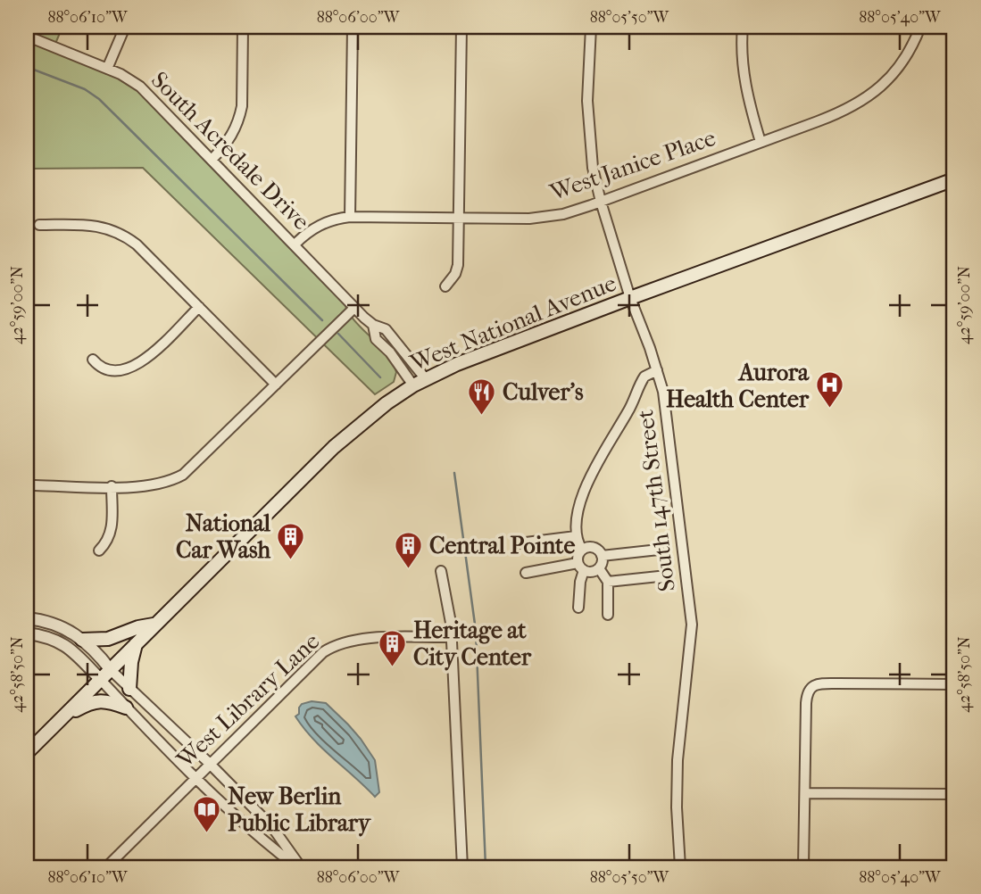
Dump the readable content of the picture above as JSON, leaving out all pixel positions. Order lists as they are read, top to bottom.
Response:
{
  "streets": {
    "main road": ["West National Avenue"],
    "street": [
      "South Acredale Drive",
      "West Janice Place",
      "South 147th Street",
      "West Library Lane"
    ]
  },
  "crossings": [
    ["South Acredale Drive", "West Janice Place"],
    ["South Acredale Drive", "West National Avenue"],
    ["West Janice Place", "South 147th Street"],
    ["West National Avenue", "South 147th Street"]
  ],
  "places": {
    "hospital": ["Aurora Health Center"],
    "restaurant": ["Culver's"],
    "building": ["National Car Wash", "Central Pointe", "Heritage at City Center"],
    "library": ["New Berlin Public Library"]
  },
  "coordinates": [
    "88°06'10\"W",
    "88°06'00\"W",
    "88°05'50\"W",
    "88°05'40\"W",
    "42°59'00\"N",
    "42°58'50\"N"
  ]
}
